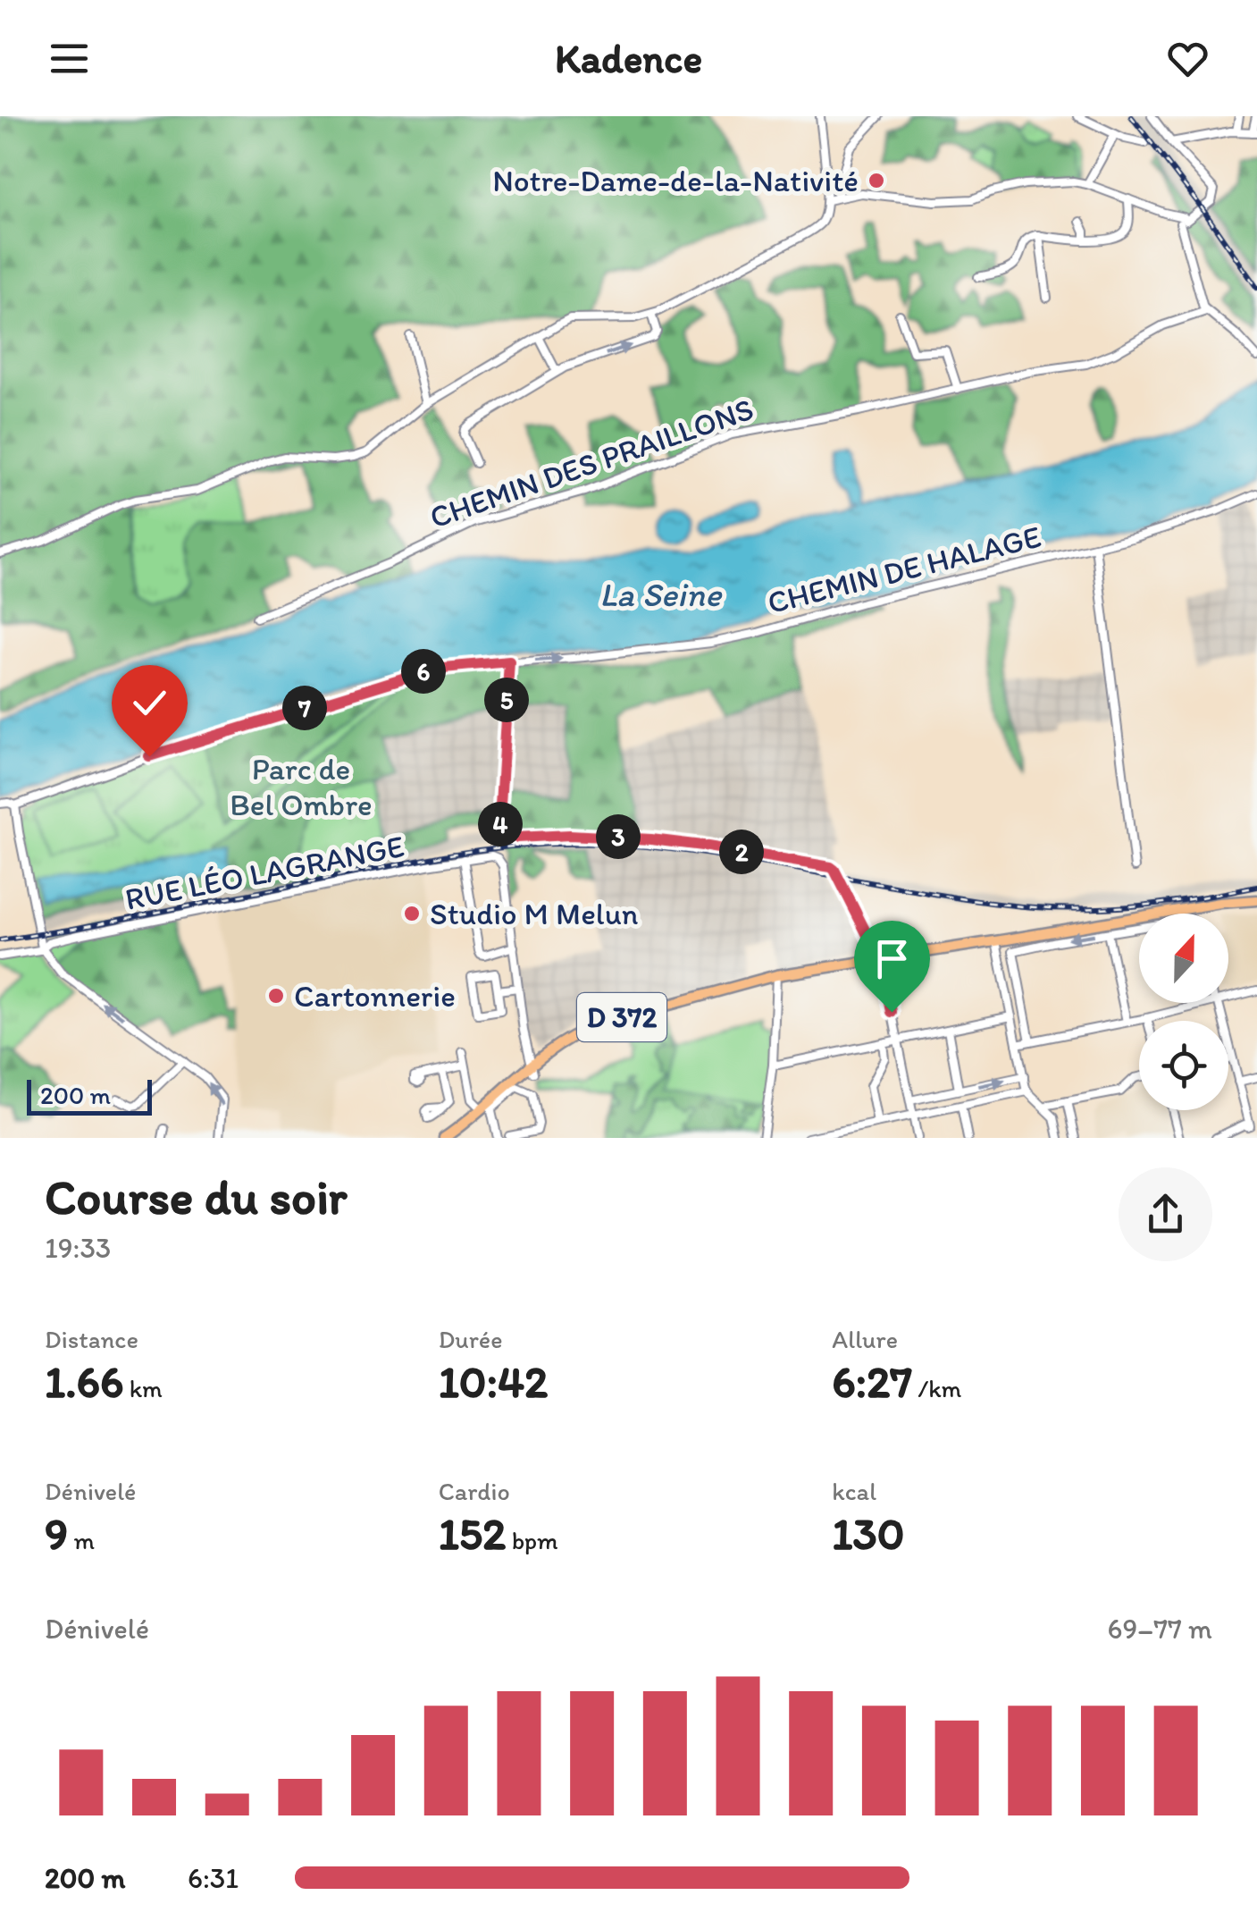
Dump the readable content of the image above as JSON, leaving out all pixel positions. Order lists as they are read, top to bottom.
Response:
{
  "streets": {
    "main road": ["D 372"],
    "street": ["CHEMIN DES PRAILLONS", "CHEMIN DE HALAGE", "RUE LÉO LAGRANGE"]
  },
  "one_way": ["CHEMIN DE HALAGE"],
  "water": ["La Seine"],
  "parks": ["Parc de Bel Ombre"],
  "places": ["Notre-Dame-de-la-Nativité", "Studio M Melun", "Cartonnerie"],
  "scale_bar": "200 m",
  "north": "top",
  "page": {
    "header": "Kadence",
    "pins": [
      "6",
      "5",
      "7",
      "4",
      "3",
      "2"
    ],
    "scale": "200 m",
    "heading": ["Course du soir", "19:33"],
    "stats": [
      ["Distance", "1.66 km"],
      ["Durée", "10:42"],
      ["Allure", "6:27 /km"],
      ["Dénivelé", "9 m"],
      ["Cardio", "152 bpm"],
      ["kcal", "130"]
    ],
    "chart": ["Dénivelé", "69–77 m"],
    "list": [
      {
        "name": "200 m",
        "note": "6:31"
      }
    ]
  }
}
